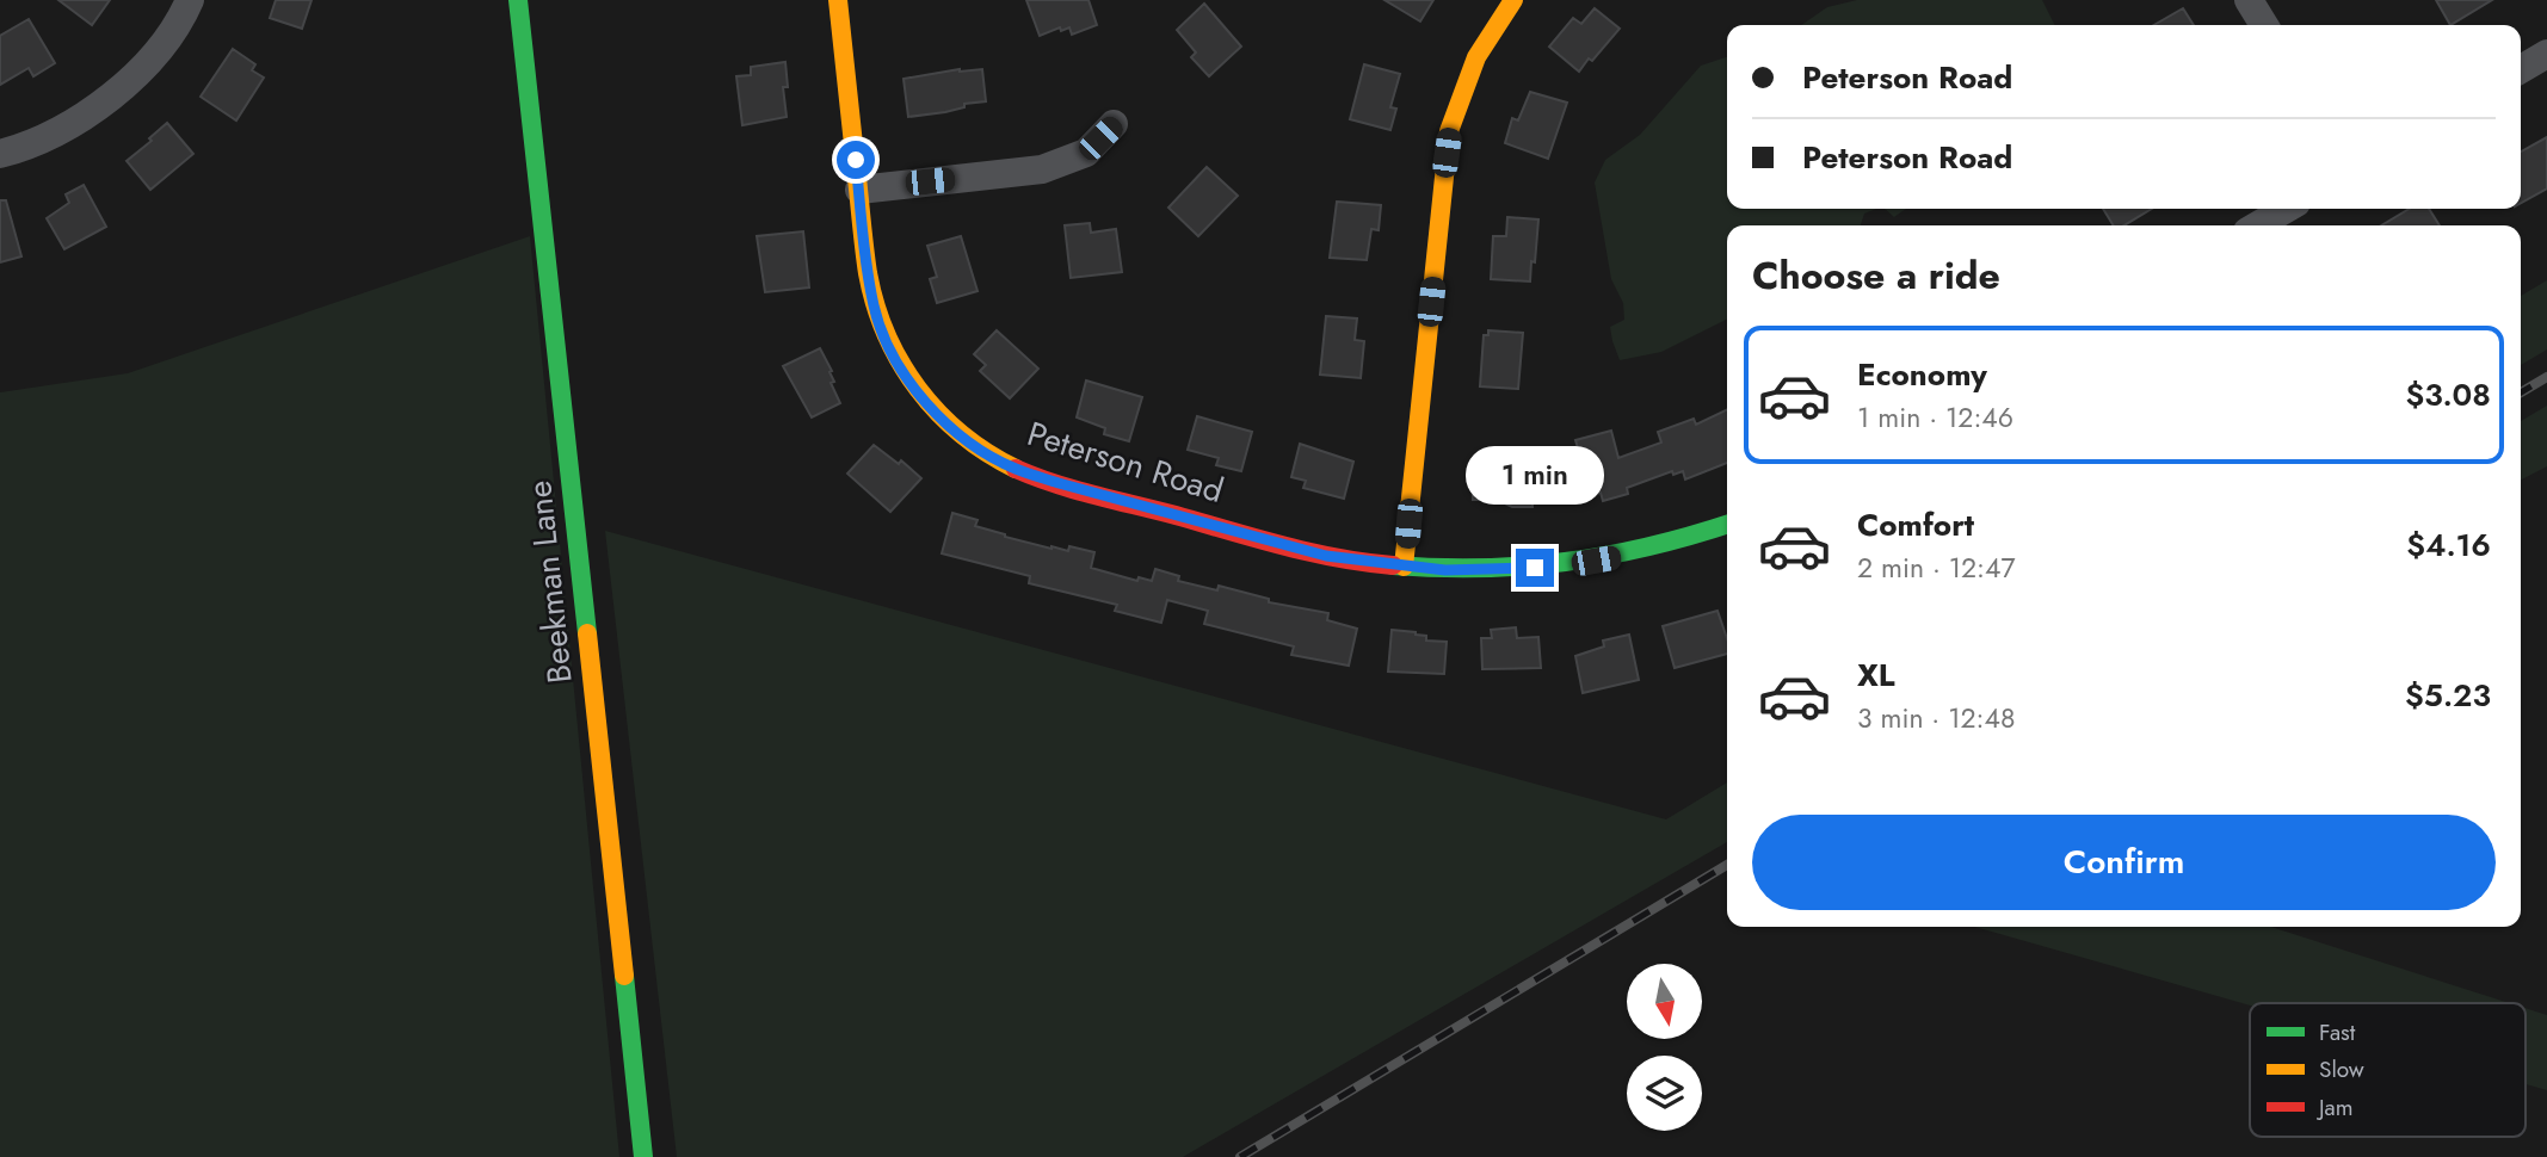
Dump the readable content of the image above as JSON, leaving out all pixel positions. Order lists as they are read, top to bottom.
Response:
{
  "streets": {
    "street": ["Peterson Road", "Beekman Lane"]
  },
  "legend": ["Fast", "Slow", "Jam"],
  "north": "bottom",
  "page": {
    "banner": ["Peterson Road", "Peterson Road"],
    "heading": "Choose a ride",
    "list": [
      {
        "name": "Economy",
        "note": "1 min · 12:46",
        "value": "$3.08"
      },
      {
        "name": "Comfort",
        "note": "2 min · 12:47",
        "value": "$4.16"
      },
      {
        "name": "XL",
        "note": "3 min · 12:48",
        "value": "$5.23"
      }
    ],
    "bubble": "1 min",
    "buttons": "Confirm"
  }
}
